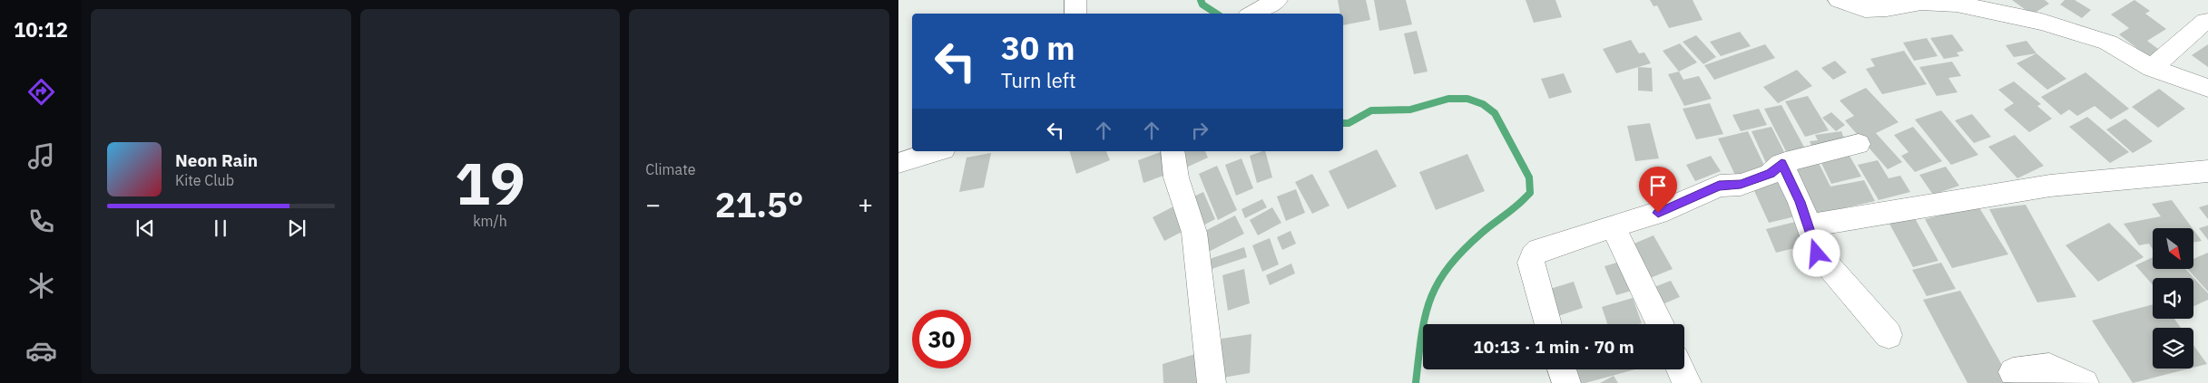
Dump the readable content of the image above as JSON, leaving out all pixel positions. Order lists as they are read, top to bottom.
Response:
{
  "north": "bottom right",
  "page": {
    "tabs": "10:12",
    "tile": [
      ["19", "km/h"],
      "Climate"
    ],
    "turn": ["30 m", "Turn left"],
    "song": ["Neon Rain", "Kite Club"],
    "heat": ["−", "21.5°", "+"],
    "limit": "30",
    "trip": "10:13 · 1 min · 70 m"
  }
}
